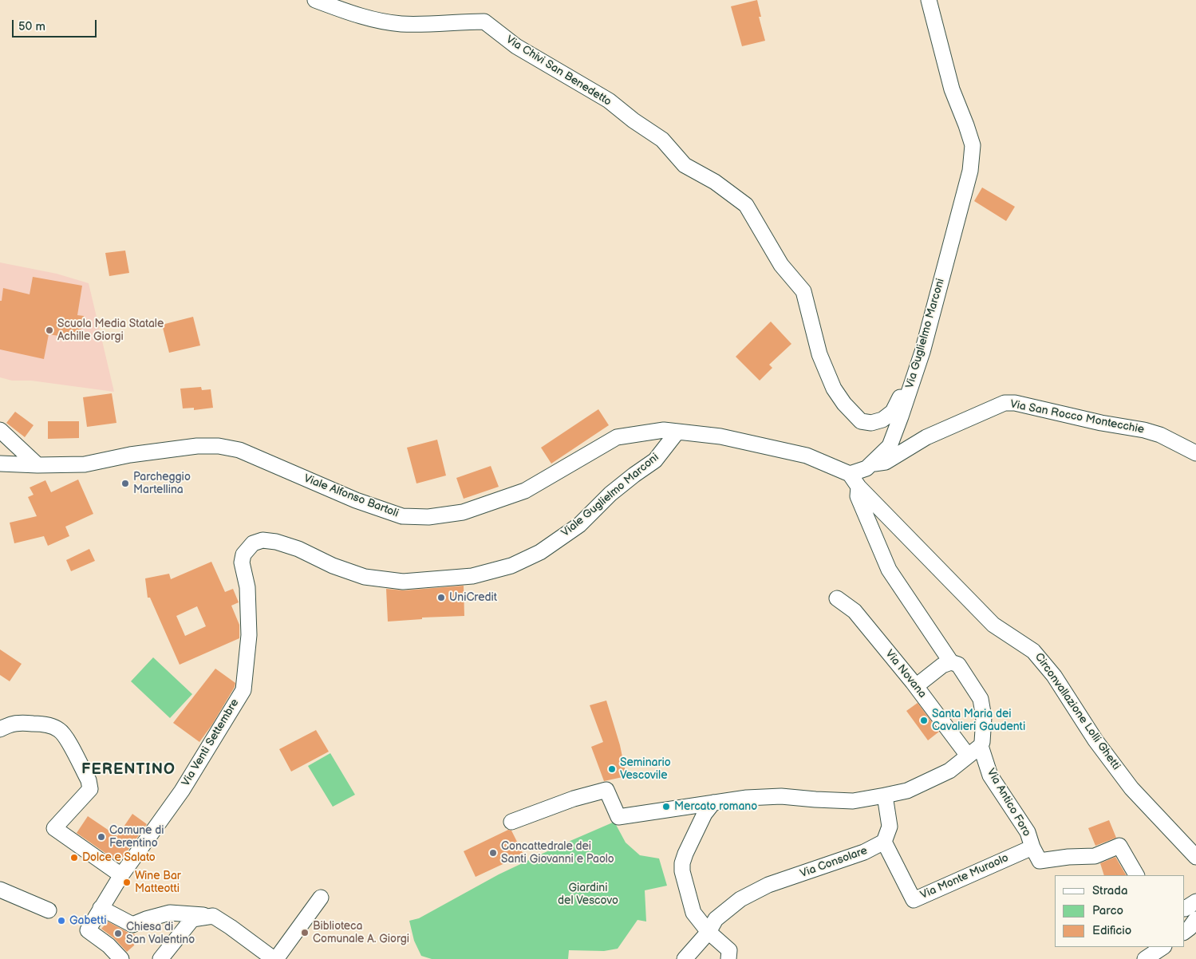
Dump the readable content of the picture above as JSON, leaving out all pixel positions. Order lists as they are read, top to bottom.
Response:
{
  "streets": {
    "street": [
      "Via Chivi San Benedetto",
      "Via Guglielmo Marconi",
      "Via San Rocco Montecchie",
      "Viale Guglielmo Marconi",
      "Viale Alfonso Bartoli",
      "Via Novana",
      "Circonvallazione Lolli Ghetti",
      "Via Venti Settembre",
      "Via Antico Foro",
      "Via Consolare",
      "Via Monte Muraolo"
    ]
  },
  "crossings": [
    ["Via Chivi San Benedetto", "Via Guglielmo Marconi"],
    ["Via Guglielmo Marconi", "Via San Rocco Montecchie"],
    ["Via Guglielmo Marconi", "Circonvallazione Lolli Ghetti"],
    ["Viale Guglielmo Marconi", "Viale Alfonso Bartoli"],
    ["Viale Guglielmo Marconi", "Via Venti Settembre"],
    ["Via Antico Foro", "Via Monte Muraolo"],
    ["Via Consolare", "Via Monte Muraolo"]
  ],
  "districts": ["FERENTINO"],
  "parks": ["Giardini del Vescovo"],
  "places": [
    "Scuola Media Statale Achille Giorgi",
    "Parcheggio Martellina",
    "UniCredit",
    "Santa Maria dei Cavalieri Gaudenti",
    "Seminario Vescovile",
    "Mercato romano",
    "Comune di Ferentino",
    "Concattedrale dei Santi Giovanni e Paolo",
    "Dolce e Salato",
    "Wine Bar Matteotti",
    "Gabetti",
    "Biblioteca Comunale A. Giorgi",
    "Chiesa di San Valentino"
  ],
  "legend": ["Strada", "Parco", "Edificio"],
  "scale_bar": "50 m"
}
